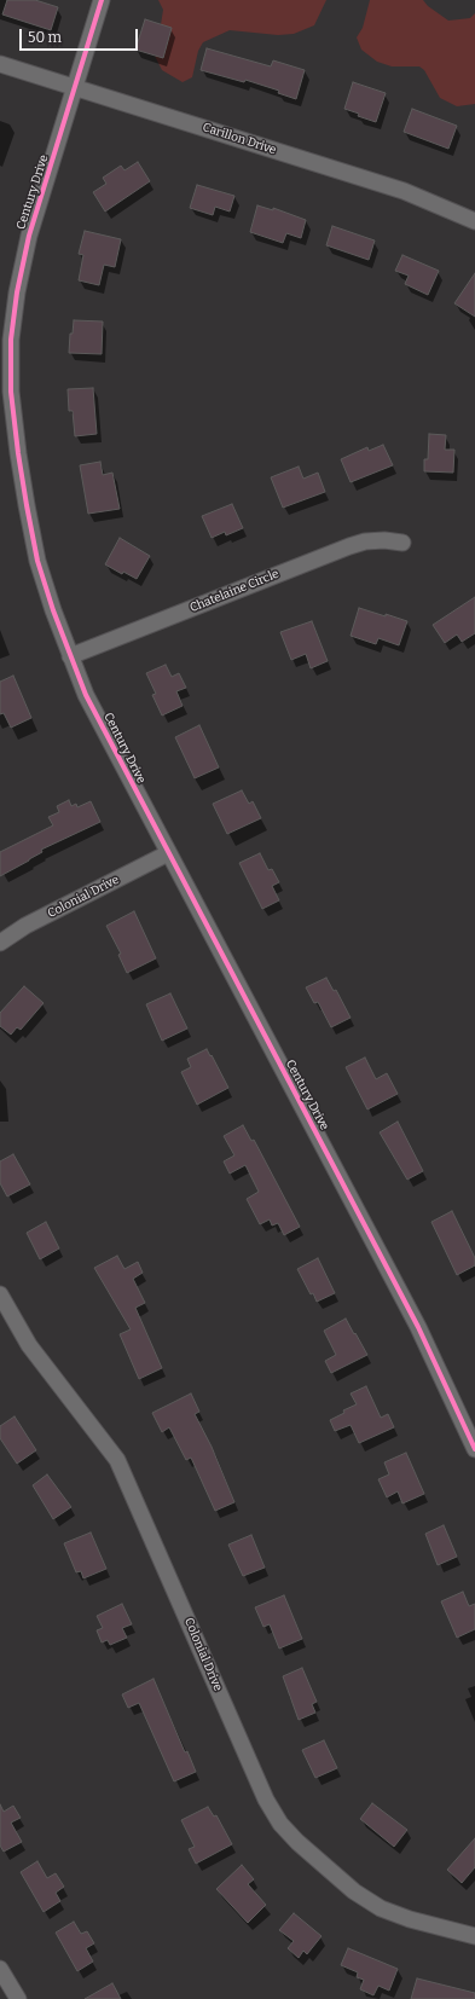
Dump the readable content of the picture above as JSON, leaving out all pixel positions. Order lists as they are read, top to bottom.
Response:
{
  "streets": {
    "street": [
      "Carillon Drive",
      "Century Drive",
      "Chatelaine Circle",
      "Colonial Drive"
    ]
  },
  "crossings": [
    ["Carillon Drive", "Century Drive"],
    ["Century Drive", "Chatelaine Circle"],
    ["Century Drive", "Colonial Drive"]
  ],
  "scale_bar": "50 m"
}
